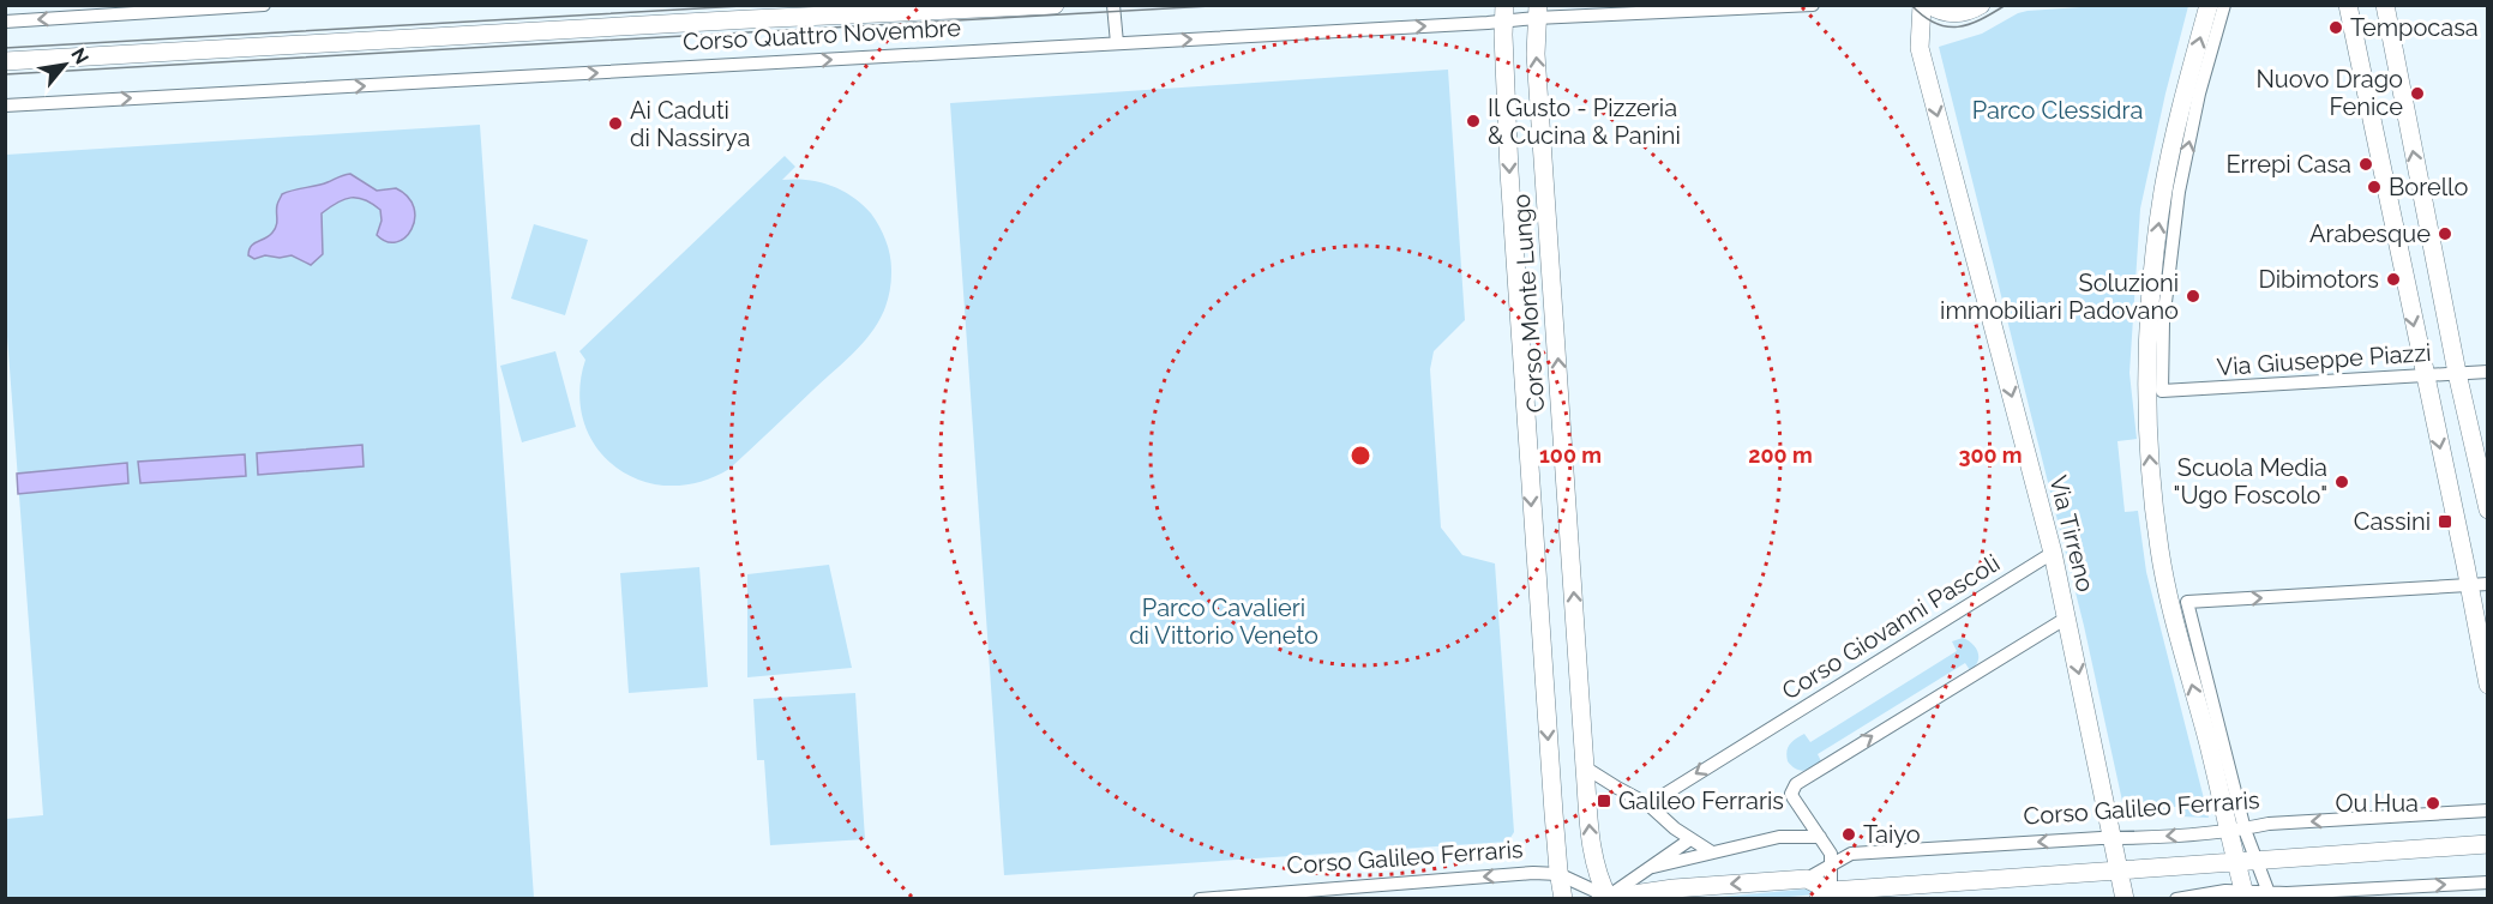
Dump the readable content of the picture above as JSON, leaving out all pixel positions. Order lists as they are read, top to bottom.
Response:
{
  "streets": {
    "main road": ["Corso Quattro Novembre", "Corso Monte Lungo", "Via Tirreno"],
    "street": ["Via Giuseppe Piazzi", "Corso Giovanni Pascoli", "Corso Galileo Ferraris"]
  },
  "crossings": [
    ["Corso Quattro Novembre", "Corso Monte Lungo"],
    ["Corso Monte Lungo", "Corso Galileo Ferraris"],
    ["Via Tirreno", "Corso Giovanni Pascoli"],
    ["Via Tirreno", "Corso Galileo Ferraris"]
  ],
  "parks": ["Parco Clessidra", "Parco Cavalieri di Vittorio Veneto"],
  "places": {
    "other": [
      "Tempocasa",
      "Nuovo Drago Fenice",
      "Il Gusto - Pizzeria & Cucina & Panini",
      "Ai Caduti di Nassirya",
      "Errepi Casa",
      "Borello",
      "Arabesque",
      "Dibimotors",
      "Soluzioni immobiliari Padovano",
      "Scuola Media \"Ugo Foscolo\"",
      "Ou Hua",
      "Taiyo"
    ],
    "transit": ["Cassini", "Galileo Ferraris"]
  },
  "north": "top right",
  "rings": ["100 m", "200 m", "300 m"]
}
